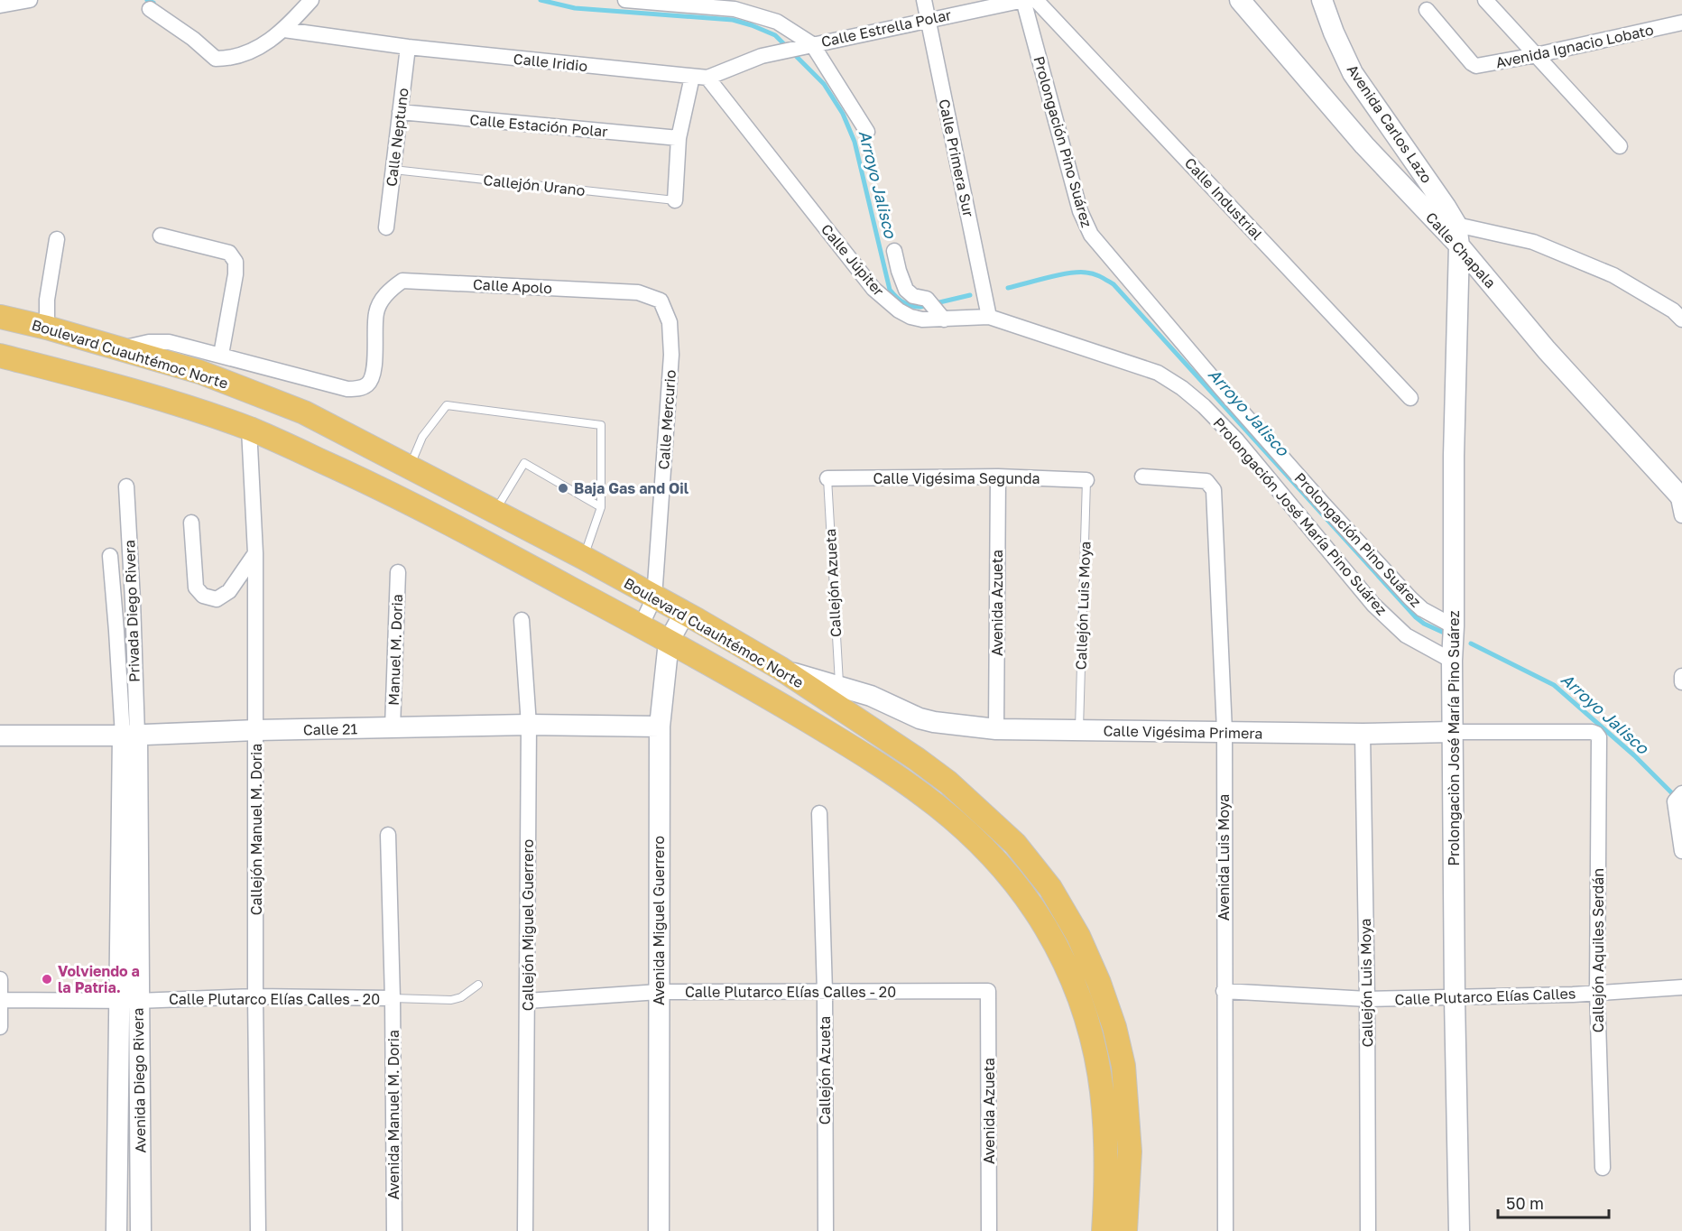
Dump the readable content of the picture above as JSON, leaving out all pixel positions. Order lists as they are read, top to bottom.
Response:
{
  "streets": {
    "main road": ["Boulevard Cuauhtémoc Norte"],
    "street": [
      "Calle Estrella Polar",
      "Avenida Ignacio Lobato",
      "Calle Iridio",
      "Avenida Carlos Lazo",
      "Calle Estación Polar",
      "Calle Neptuno",
      "Prolongación Pino Suárez",
      "Calle Primera Sur",
      "Calle Industrial",
      "Calle Chapala",
      "Calle Júpiter",
      "Calle Apolo",
      "Calle Mercurio",
      "Calle Vigésima Segunda",
      "Prolongación José María Pino Suárez",
      "Callejón Azueta",
      "Avenida Azueta",
      "Callejón Luis Moya",
      "Privada Diego Rivera",
      "Manuel M. Doria",
      "Calle 21",
      "Calle Vigésima Primera",
      "Prolongaciòn José María Pino Suárez",
      "Callejón Manuel M. Doria",
      "Avenida Luis Moya",
      "Avenida Miguel Guerrero",
      "Callejón Miguel Guerrero",
      "Callejón Aquiles Serdán",
      "Calle Plutarco Elías Calles - 20",
      "Calle Plutarco Elías Calles",
      "Avenida Diego Rivera",
      "Avenida Manuel M. Doria"
    ],
    "lane": ["Callejón Urano"]
  },
  "crossings": [
    ["Calle Estrella Polar", "Calle Iridio"],
    ["Calle Estrella Polar", "Prolongación Pino Suárez"],
    ["Calle Estrella Polar", "Calle Primera Sur"],
    ["Calle Iridio", "Calle Neptuno"],
    ["Calle Iridio", "Calle Júpiter"],
    ["Avenida Carlos Lazo", "Calle Chapala"],
    ["Avenida Carlos Lazo", "Prolongaciòn José María Pino Suárez"],
    ["Calle Estación Polar", "Calle Neptuno"],
    ["Calle Neptuno", "Callejón Urano"],
    ["Prolongación Pino Suárez", "Prolongaciòn José María Pino Suárez"],
    ["Calle Primera Sur", "Calle Júpiter"],
    ["Calle Chapala", "Prolongaciòn José María Pino Suárez"],
    ["Calle Júpiter", "Prolongación José María Pino Suárez"],
    ["Calle Apolo", "Calle Mercurio"],
    ["Boulevard Cuauhtémoc Norte", "Calle Mercurio"],
    ["Boulevard Cuauhtémoc Norte", "Calle Vigésima Primera"],
    ["Boulevard Cuauhtémoc Norte", "Callejón Manuel M. Doria"],
    ["Boulevard Cuauhtémoc Norte", "Avenida Miguel Guerrero"],
    ["Calle Vigésima Segunda", "Callejón Azueta"],
    ["Calle Vigésima Segunda", "Avenida Azueta"],
    ["Calle Vigésima Segunda", "Callejón Luis Moya"],
    ["Prolongación José María Pino Suárez", "Prolongaciòn José María Pino Suárez"],
    ["Callejón Azueta", "Calle Vigésima Primera"],
    ["Callejón Azueta", "Calle Plutarco Elías Calles - 20"],
    ["Avenida Azueta", "Calle Vigésima Primera"],
    ["Avenida Azueta", "Calle Plutarco Elías Calles - 20"],
    ["Callejón Luis Moya", "Calle Vigésima Primera"],
    ["Callejón Luis Moya", "Calle Plutarco Elías Calles"],
    ["Privada Diego Rivera", "Calle 21"],
    ["Privada Diego Rivera", "Avenida Diego Rivera"],
    ["Manuel M. Doria", "Calle 21"],
    ["Calle 21", "Callejón Manuel M. Doria"],
    ["Calle 21", "Avenida Miguel Guerrero"],
    ["Calle 21", "Callejón Miguel Guerrero"],
    ["Calle 21", "Avenida Diego Rivera"],
    ["Calle Vigésima Primera", "Prolongaciòn José María Pino Suárez"],
    ["Calle Vigésima Primera", "Avenida Luis Moya"],
    ["Calle Vigésima Primera", "Callejón Aquiles Serdán"],
    ["Prolongaciòn José María Pino Suárez", "Calle Plutarco Elías Calles"],
    ["Callejón Manuel M. Doria", "Calle Plutarco Elías Calles - 20"],
    ["Avenida Luis Moya", "Calle Plutarco Elías Calles"],
    ["Avenida Miguel Guerrero", "Calle Plutarco Elías Calles - 20"],
    ["Callejón Miguel Guerrero", "Calle Plutarco Elías Calles - 20"],
    ["Callejón Aquiles Serdán", "Calle Plutarco Elías Calles"],
    ["Calle Plutarco Elías Calles - 20", "Avenida Diego Rivera"],
    ["Calle Plutarco Elías Calles - 20", "Avenida Manuel M. Doria"]
  ],
  "water": ["Arroyo Jalisco"],
  "places": ["Baja Gas and Oil", "Volviendo a la Patria."],
  "scale_bar": "50 m"
}
